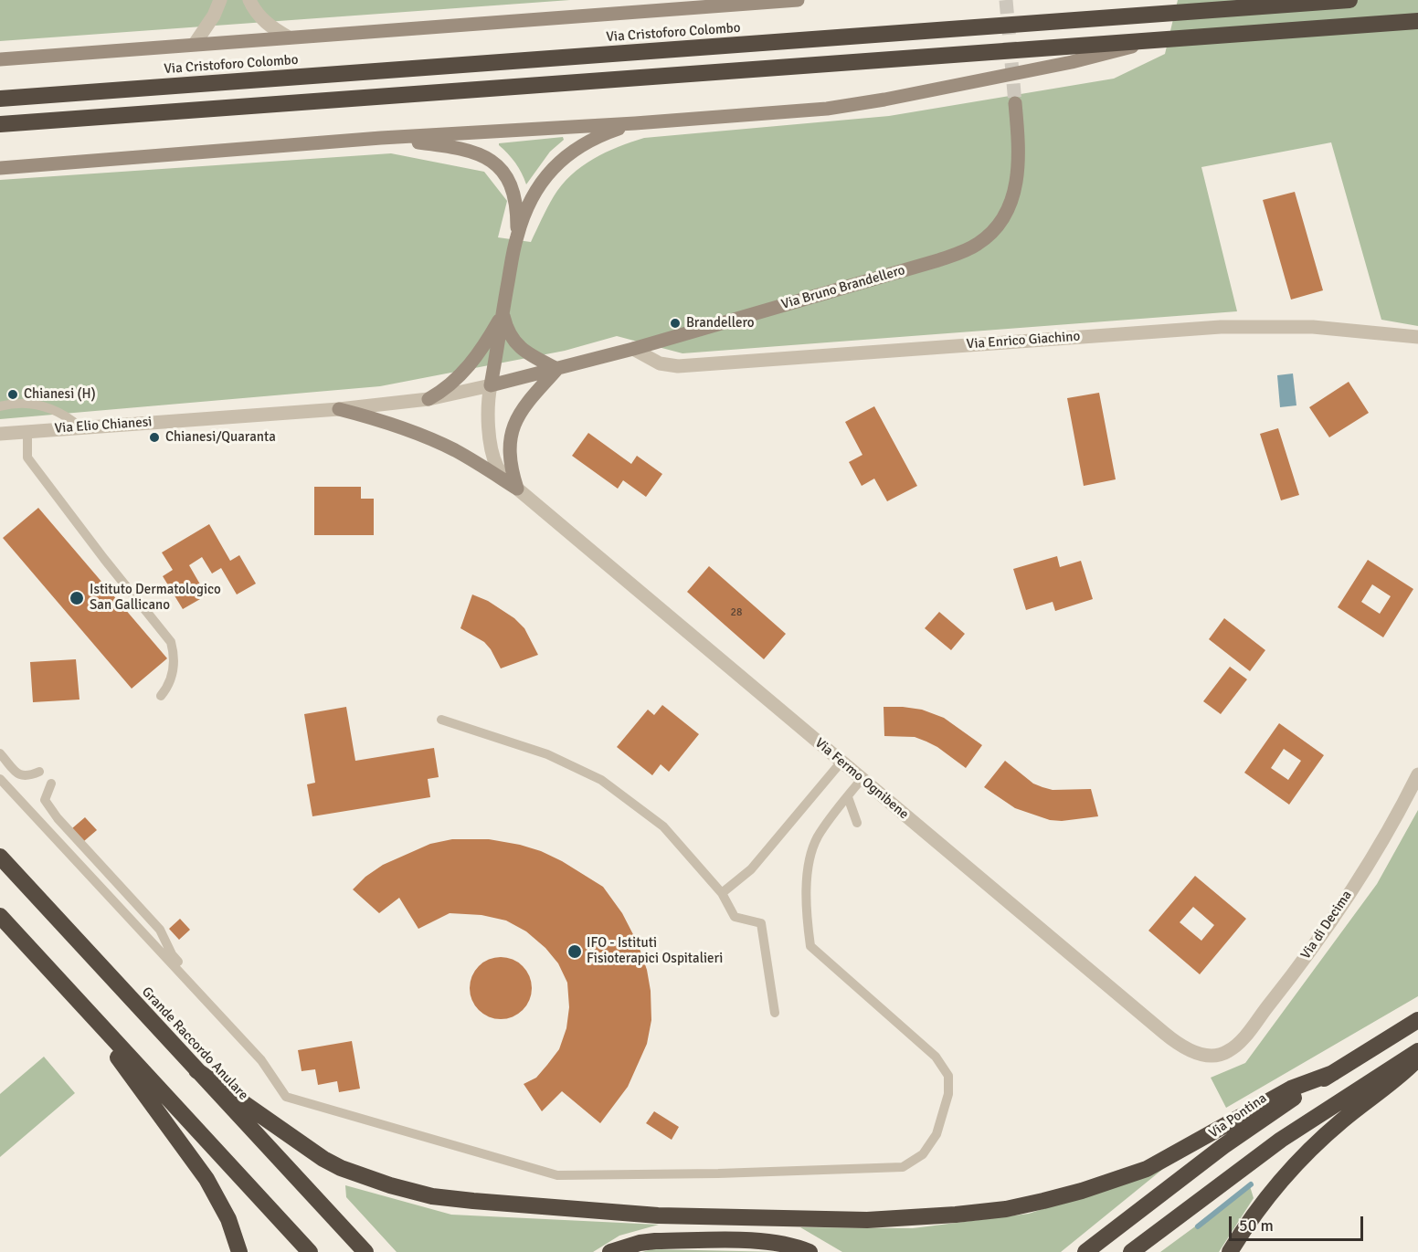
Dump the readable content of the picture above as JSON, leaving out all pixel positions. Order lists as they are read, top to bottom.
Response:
{
  "streets": {
    "highway": ["Via Cristoforo Colombo", "Grande Raccordo Anulare", "Via Pontina"],
    "main road": ["Via Bruno Brandellero"],
    "street": [
      "Via Enrico Giachino",
      "Via Elio Chianesi",
      "Via Fermo Ognibene",
      "Via di Decima"
    ]
  },
  "crossings": [
    ["Via Bruno Brandellero", "Via Enrico Giachino"],
    ["Via Bruno Brandellero", "Via Elio Chianesi"],
    ["Via Bruno Brandellero", "Via Fermo Ognibene"],
    ["Via Elio Chianesi", "Via Fermo Ognibene"],
    ["Via Fermo Ognibene", "Via di Decima"]
  ],
  "places": [
    "Brandellero",
    "Chianesi (H)",
    "Chianesi/Quaranta",
    "Istituto Dermatologico San Gallicano",
    "IFO - Istituti Fisioterapici Ospitalieri"
  ],
  "house_numbers": ["28"],
  "scale_bar": "50 m"
}
